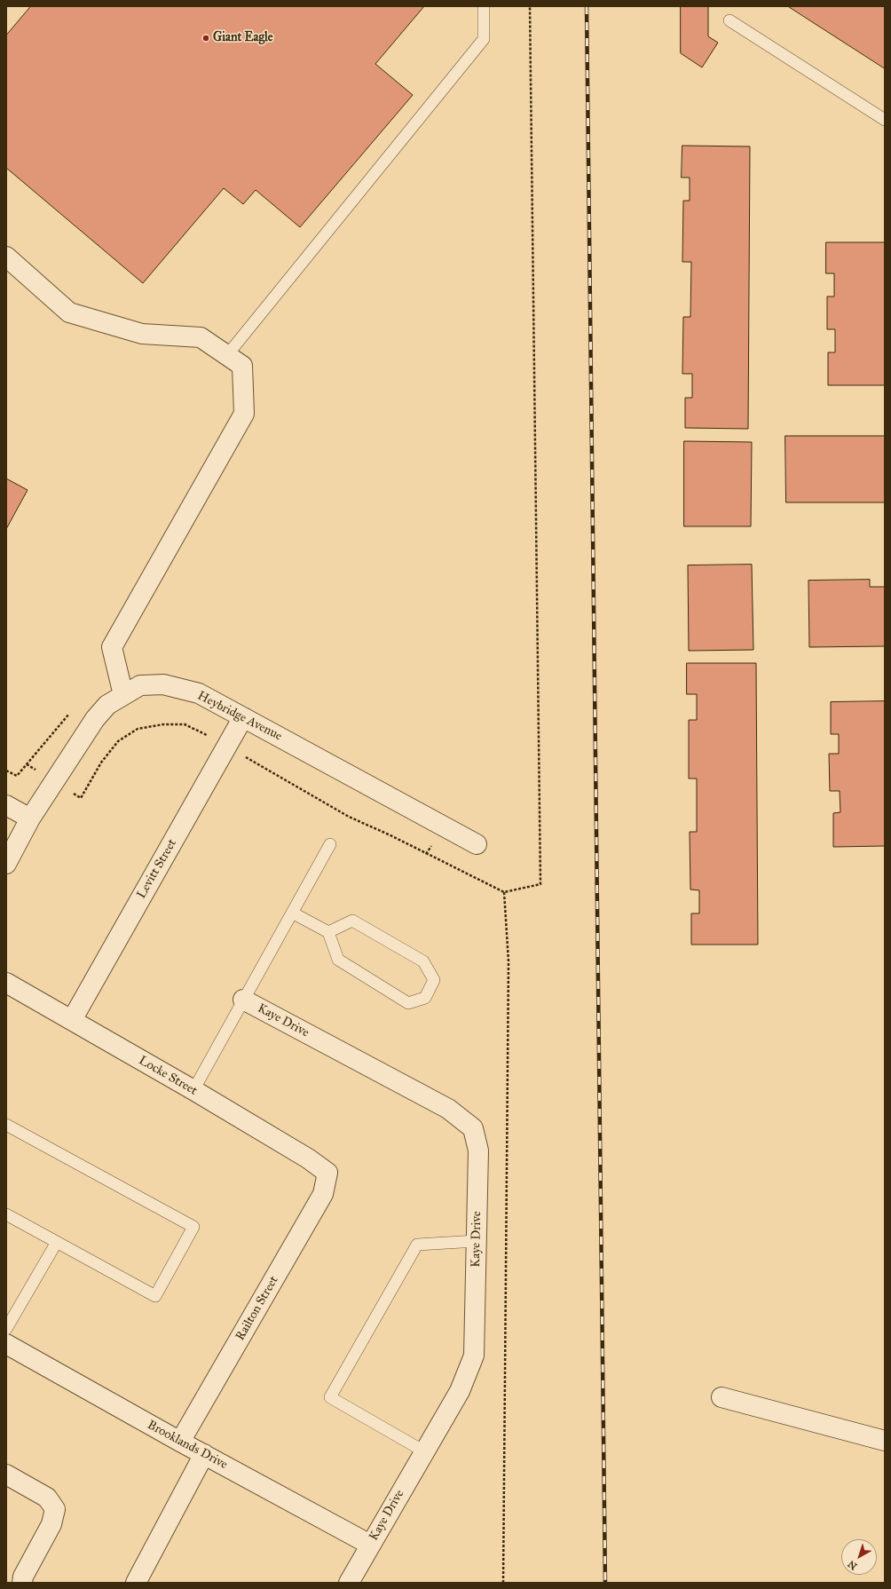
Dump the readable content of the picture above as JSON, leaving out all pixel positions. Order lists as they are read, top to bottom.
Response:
{
  "streets": {
    "street": [
      "Heybridge Avenue",
      "Levitt Street",
      "Kaye Drive",
      "Locke Street",
      "Railton Street",
      "Brooklands Drive"
    ]
  },
  "crossings": [
    ["Heybridge Avenue", "Levitt Street"],
    ["Levitt Street", "Locke Street"],
    ["Kaye Drive", "Brooklands Drive"],
    ["Locke Street", "Railton Street"],
    ["Railton Street", "Brooklands Drive"]
  ],
  "places": ["Giant Eagle"],
  "north": "bottom left"
}
